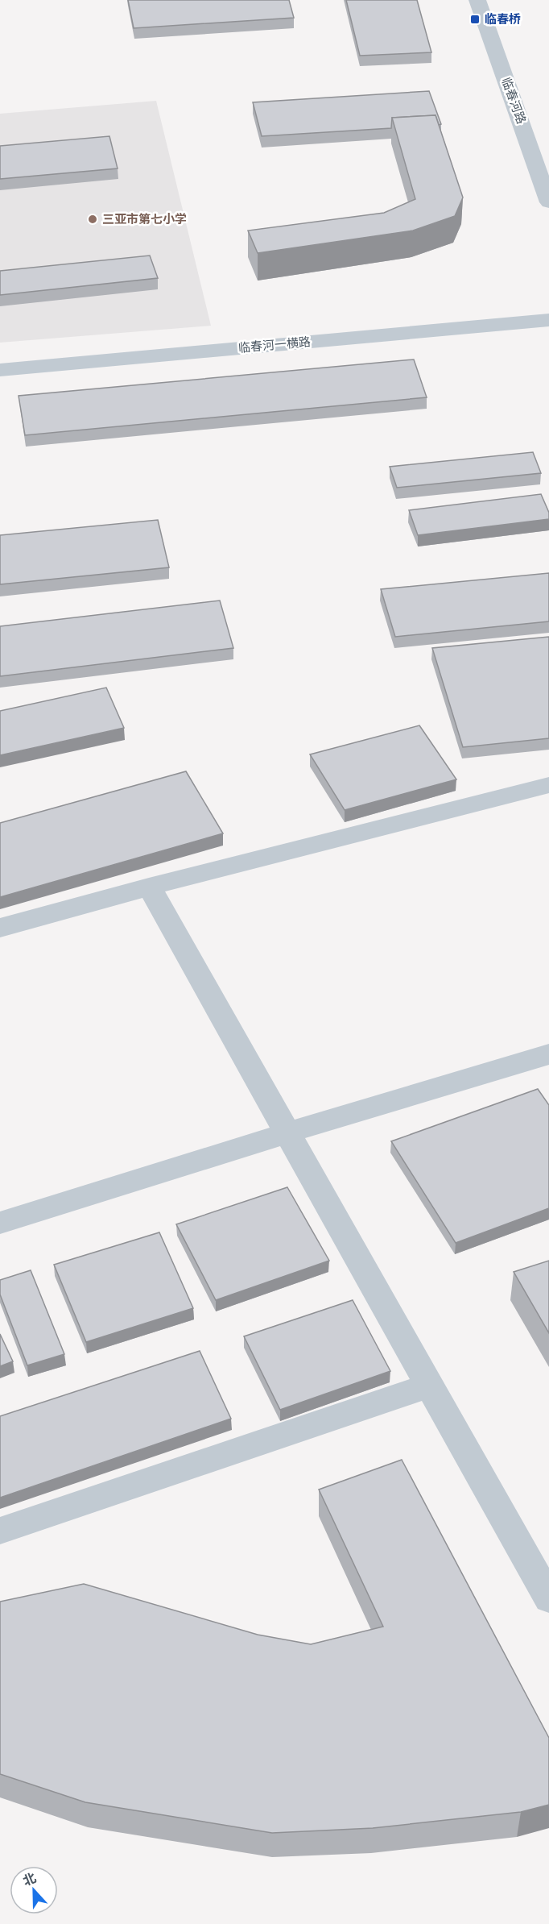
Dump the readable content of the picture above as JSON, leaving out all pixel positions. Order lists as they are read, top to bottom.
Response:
{
  "streets": {
    "street": ["临春河路", "临春河一横路"]
  },
  "places": {
    "transit": ["临春桥"],
    "other": ["三亚市第七小学"]
  },
  "north": "top"
}
